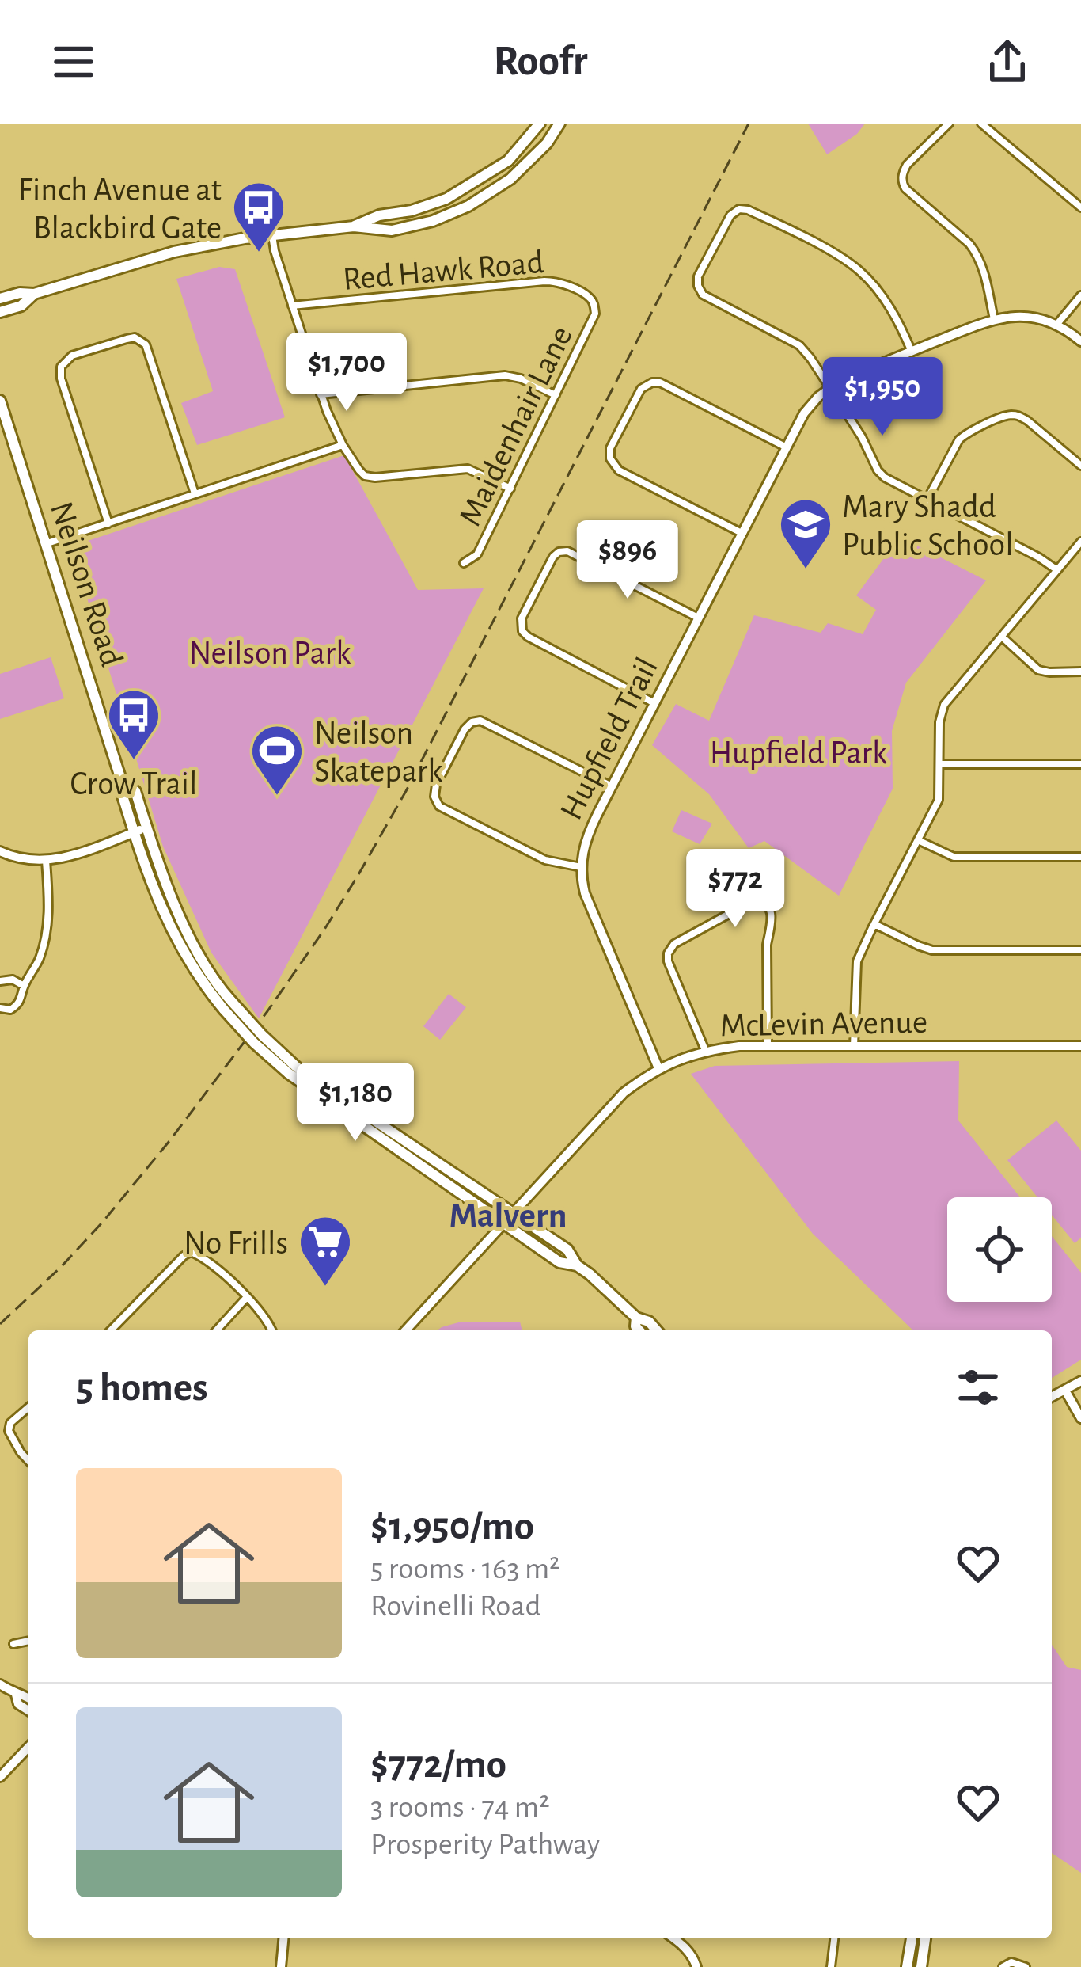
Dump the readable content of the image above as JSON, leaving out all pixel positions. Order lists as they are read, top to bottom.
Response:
{
  "streets": {
    "main road": ["Neilson Road"],
    "street": [
      "Red Hawk Road",
      "Maidenhair Lane",
      "Hupfield Trail",
      "McLevin Avenue"
    ]
  },
  "crossings": [
    ["Red Hawk Road", "Maidenhair Lane"],
    ["Neilson Road", "McLevin Avenue"],
    ["Hupfield Trail", "McLevin Avenue"]
  ],
  "districts": ["Malvern"],
  "parks": ["Neilson Park", "Hupfield Park"],
  "places": {
    "bus stop": ["Finch Avenue at Blackbird Gate", "Crow Trail"],
    "school or university": ["Mary Shadd Public School"],
    "sports": ["Neilson Skatepark"],
    "supermarket": ["No Frills"]
  },
  "page": {
    "header": "Roofr",
    "price": [
      "$1,700",
      "$1,950",
      "$896",
      "$772",
      "$1,180"
    ],
    "heading": "5 homes",
    "list": [
      {
        "name": "$1,950/mo",
        "note": "5 rooms · 163 m² · Rovinelli Road"
      },
      {
        "name": "$772/mo",
        "note": "3 rooms · 74 m² · Prosperity Pathway"
      }
    ]
  }
}
